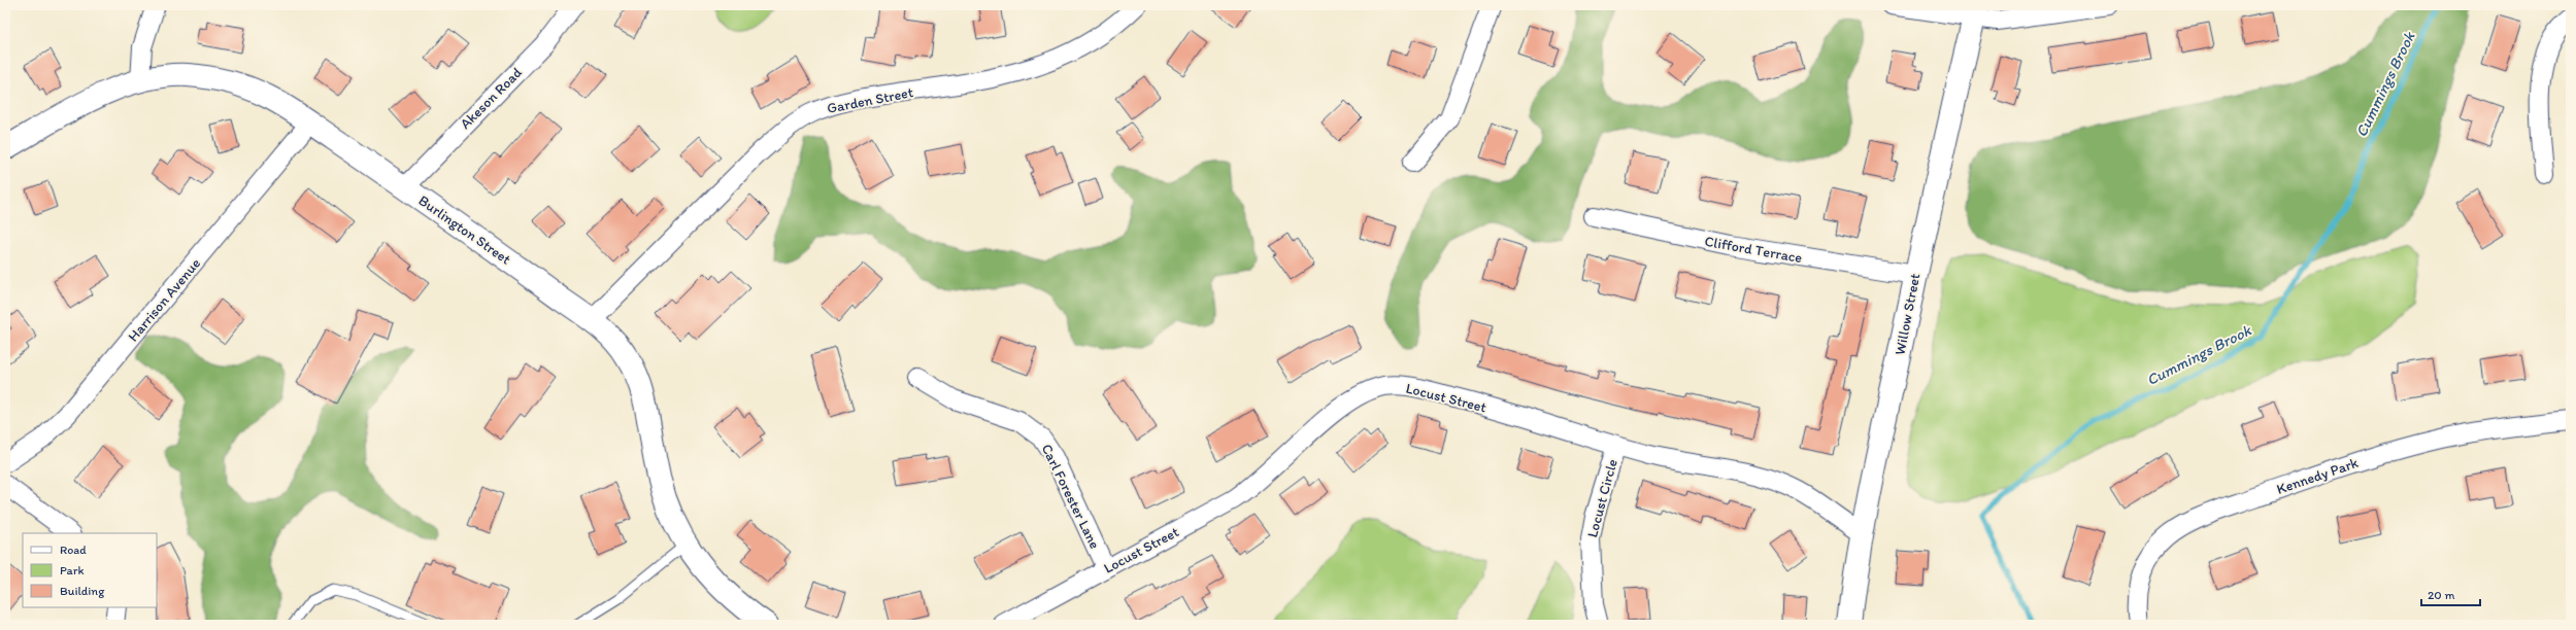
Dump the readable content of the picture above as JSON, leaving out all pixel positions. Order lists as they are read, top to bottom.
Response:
{
  "streets": {
    "street": [
      "Akeson Road",
      "Garden Street",
      "Burlington Street",
      "Clifford Terrace",
      "Harrison Avenue",
      "Willow Street",
      "Locust Street",
      "Kennedy Park",
      "Carl Forester Lane",
      "Locust Circle"
    ]
  },
  "crossings": [
    ["Akeson Road", "Burlington Street"],
    ["Garden Street", "Burlington Street"],
    ["Burlington Street", "Harrison Avenue"],
    ["Clifford Terrace", "Willow Street"],
    ["Willow Street", "Locust Street"],
    ["Locust Street", "Carl Forester Lane"],
    ["Locust Street", "Locust Circle"]
  ],
  "water": ["Cummings Brook"],
  "legend": ["Road", "Park", "Building"],
  "scale_bar": "20 m"
}
